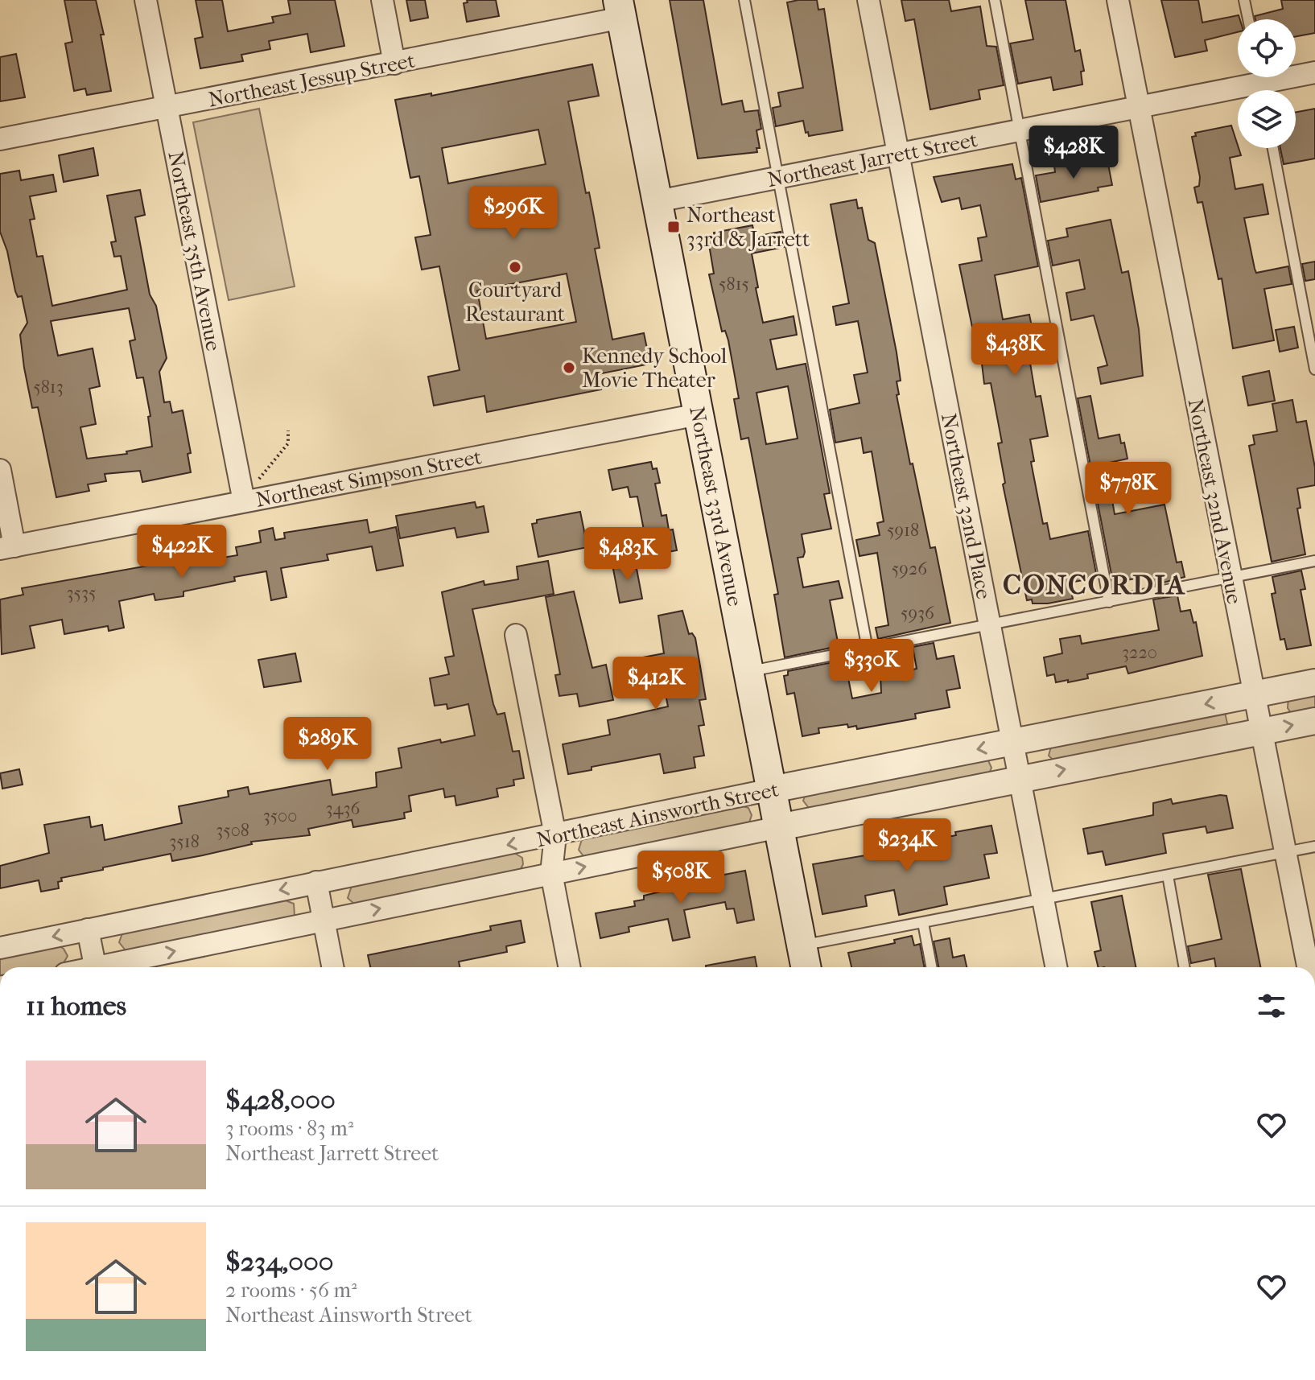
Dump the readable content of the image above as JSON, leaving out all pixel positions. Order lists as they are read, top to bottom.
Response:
{
  "streets": {
    "main road": ["Northeast 33rd Avenue"],
    "street": [
      "Northeast Jessup Street",
      "Northeast Jarrett Street",
      "Northeast 35th Avenue",
      "Northeast Simpson Street",
      "Northeast 32nd Avenue",
      "Northeast 32nd Place",
      "Northeast Ainsworth Street"
    ]
  },
  "crossings": [
    ["Northeast Jessup Street", "Northeast 35th Avenue"],
    ["Northeast Jessup Street", "Northeast 33rd Avenue"],
    ["Northeast Jarrett Street", "Northeast 32nd Avenue"],
    ["Northeast Jarrett Street", "Northeast 33rd Avenue"],
    ["Northeast Jarrett Street", "Northeast 32nd Place"],
    ["Northeast 35th Avenue", "Northeast Simpson Street"],
    ["Northeast Simpson Street", "Northeast 33rd Avenue"],
    ["Northeast 32nd Avenue", "Northeast Ainsworth Street"],
    ["Northeast 33rd Avenue", "Northeast Ainsworth Street"],
    ["Northeast 32nd Place", "Northeast Ainsworth Street"]
  ],
  "districts": ["CONCORDIA"],
  "places": {
    "transit": ["Northeast 33rd & Jarrett"],
    "other": ["Courtyard Restaurant", "Kennedy School Movie Theater"]
  },
  "house_numbers": [
    "5815",
    "5813",
    "5918",
    "5926",
    "3535",
    "5936",
    "3220",
    "3436",
    "3500",
    "3508",
    "3518"
  ],
  "page": {
    "price": [
      "$428K",
      "$296K",
      "$438K",
      "$778K",
      "$422K",
      "$483K",
      "$330K",
      "$412K",
      "$289K",
      "$234K",
      "$508K"
    ],
    "heading": "11 homes",
    "list": [
      {
        "name": "$428,000",
        "note": "3 rooms · 83 m² · Northeast Jarrett Street"
      },
      {
        "name": "$234,000",
        "note": "2 rooms · 56 m² · Northeast Ainsworth Street"
      }
    ]
  }
}
